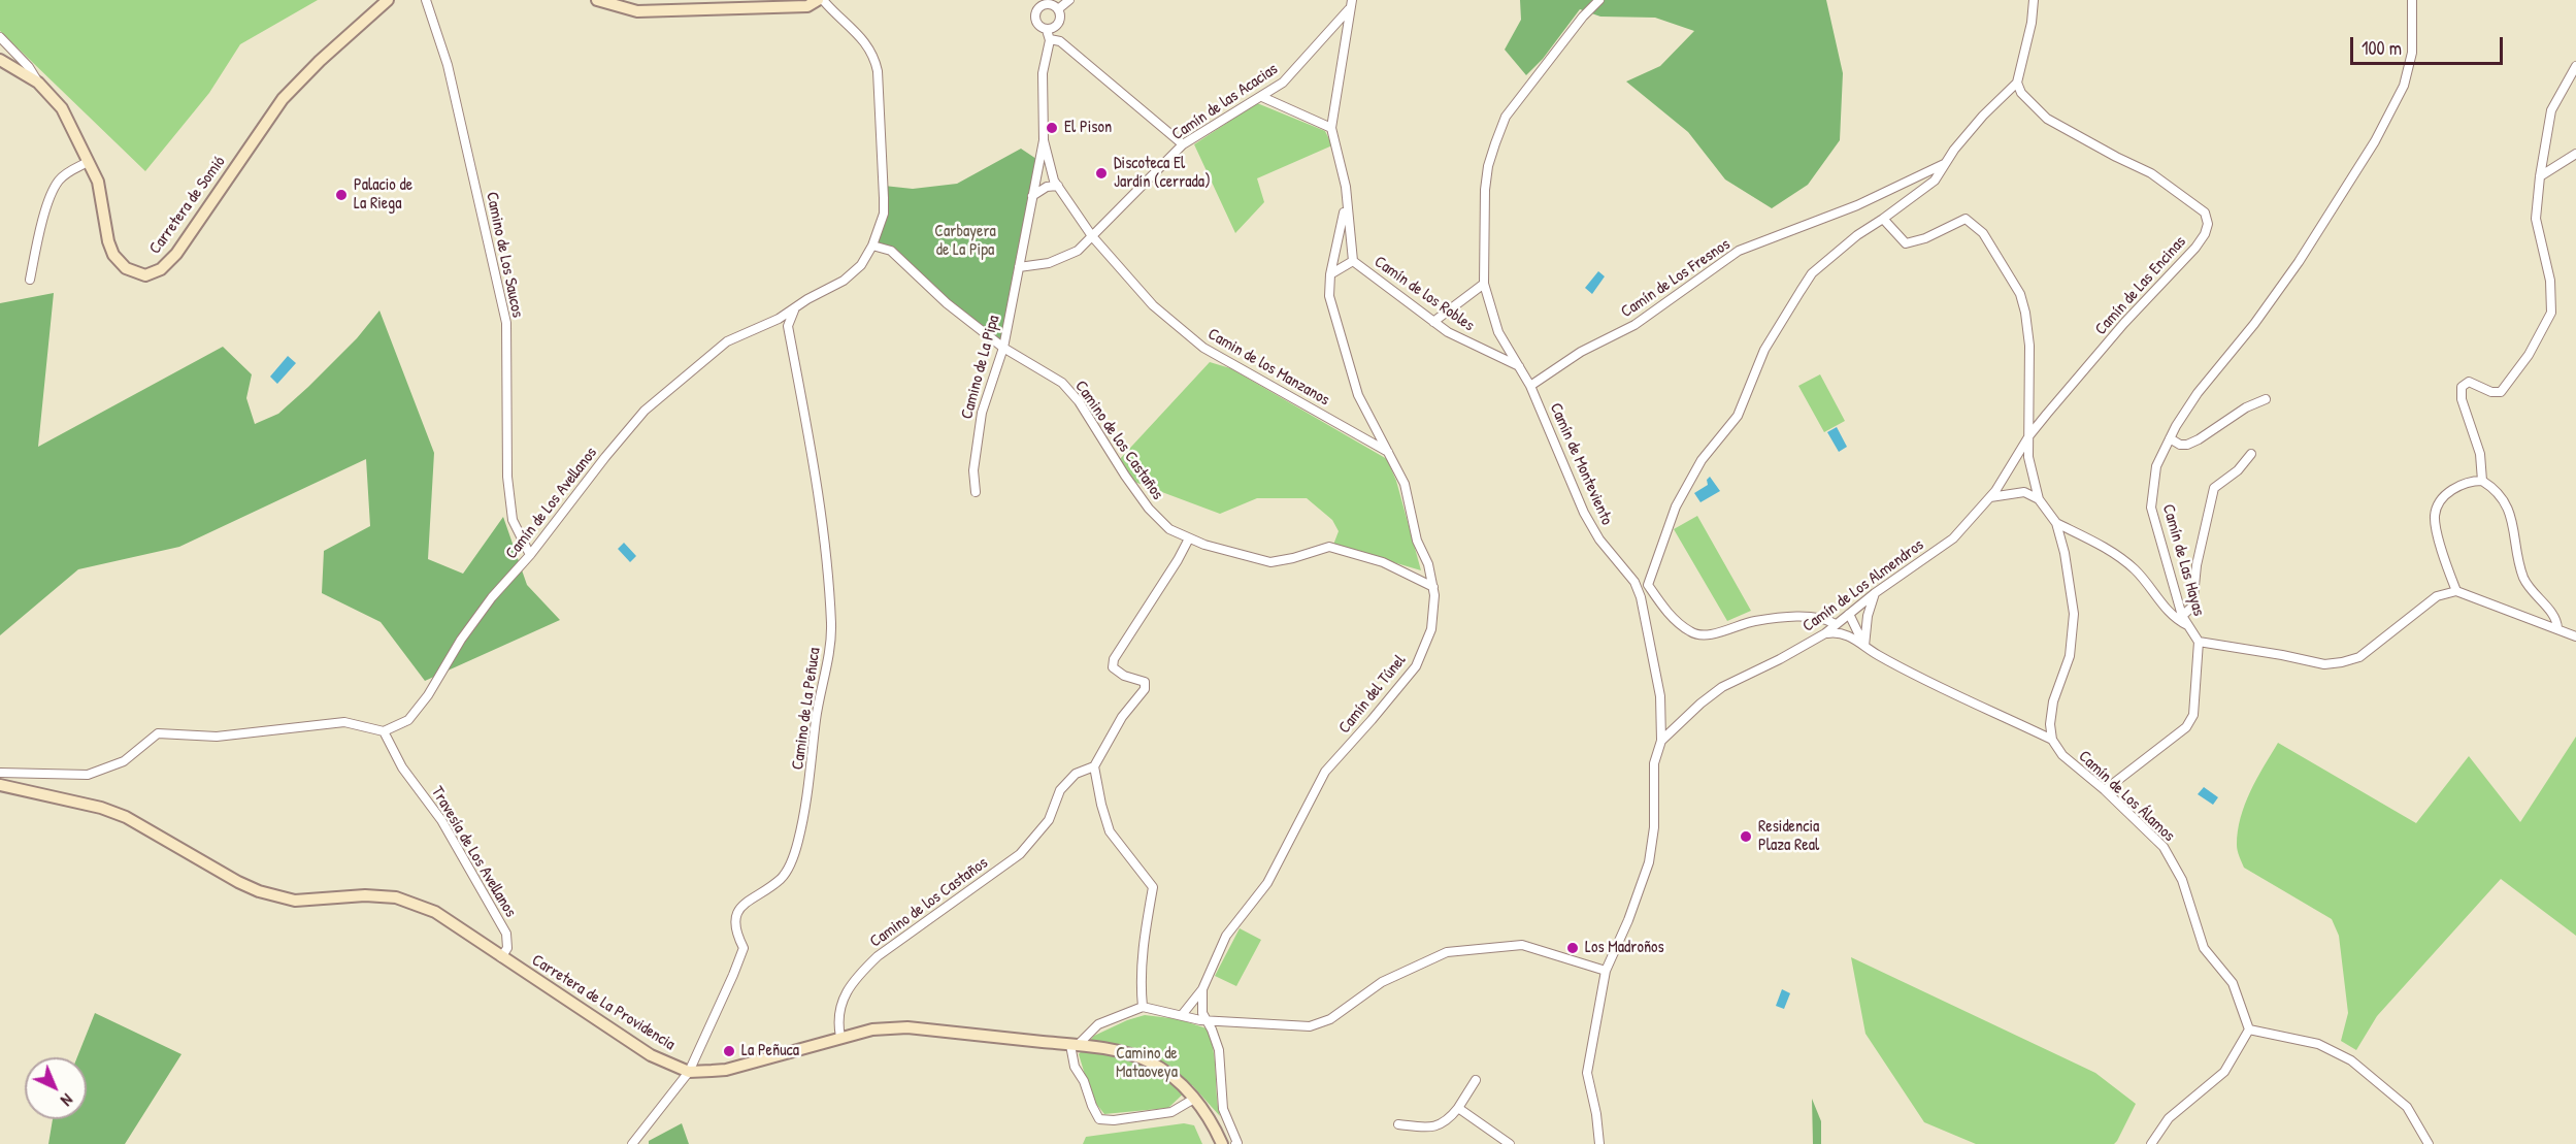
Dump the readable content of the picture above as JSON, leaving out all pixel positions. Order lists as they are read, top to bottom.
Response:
{
  "streets": {
    "street": [
      "Camín de las Acacias",
      "Carretera de Somió",
      "Camino de Los Saucos",
      "Camín de Los Fresnos",
      "Camín de Las Encinas",
      "Camín de los Robles",
      "Camino de La Pipa",
      "Camin de los Manzanos",
      "Camino de los Castaños",
      "Camín de Monteviento",
      "Camín de Los Avellanos",
      "Camín de Las Hayas",
      "Camín de Los Almendros",
      "Camín del Túnel",
      "Camino de La Peñuca",
      "Camín de Los Álamos",
      "Travesía de Los Avellanos",
      "Carretera de La Providencia"
    ]
  },
  "crossings": [
    ["Camín de las Acacias", "Camín de los Robles"],
    ["Camín de las Acacias", "Camino de La Pipa"],
    ["Camín de las Acacias", "Camin de los Manzanos"],
    ["Camino de Los Saucos", "Camín de Los Avellanos"],
    ["Camín de Los Fresnos", "Camín de Monteviento"],
    ["Camín de Las Encinas", "Camín de Los Almendros"],
    ["Camín de los Robles", "Camín de Monteviento"],
    ["Camín de los Robles", "Camín del Túnel"],
    ["Camino de La Pipa", "Camin de los Manzanos"],
    ["Camino de La Pipa", "Camino de los Castaños"],
    ["Camin de los Manzanos", "Camín del Túnel"],
    ["Camino de los Castaños", "Camín de Los Avellanos"],
    ["Camino de los Castaños", "Camín del Túnel"],
    ["Camino de los Castaños", "Carretera de La Providencia"],
    ["Camín de Monteviento", "Camín de Los Almendros"],
    ["Camín de Los Avellanos", "Camino de La Peñuca"],
    ["Camín de Los Avellanos", "Travesía de Los Avellanos"],
    ["Camín de Los Almendros", "Camín de Los Álamos"],
    ["Camino de La Peñuca", "Carretera de La Providencia"],
    ["Travesía de Los Avellanos", "Carretera de La Providencia"]
  ],
  "parks": ["Carbayera de La Pipa", "Camino de Mataoveya"],
  "places": [
    "El Pison",
    "Discoteca El Jardín (cerrada)",
    "Palacio de La Riega",
    "Residencia Plaza Real",
    "Los Madroños",
    "La Peñuca"
  ],
  "scale_bar": "100 m",
  "north": "bottom right"
}
